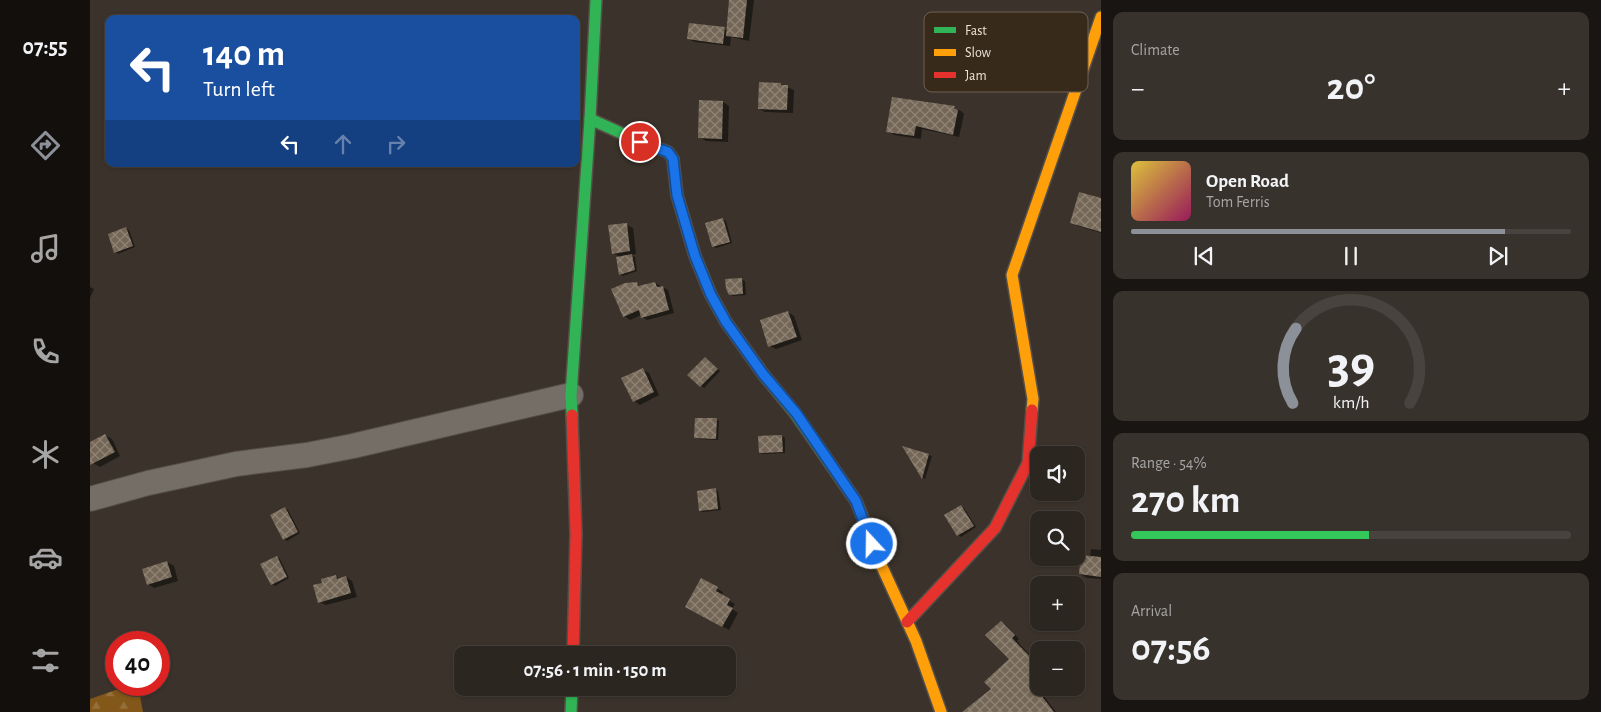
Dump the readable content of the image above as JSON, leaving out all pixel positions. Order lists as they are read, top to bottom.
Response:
{
  "legend": ["Fast", "Slow", "Jam"],
  "page": {
    "tabs": "07:55",
    "tile": [
      "Climate",
      ["Range · 54%", "270 km"],
      ["Arrival", "07:56"]
    ],
    "turn": ["140 m", "Turn left"],
    "heat": ["−", "20°", "+"],
    "song": ["Open Road", "Tom Ferris"],
    "map_buttons": ["+", "−"],
    "limit": "40",
    "trip": "07:56 · 1 min · 150 m",
    "gauge": ["39", "km/h"]
  }
}
